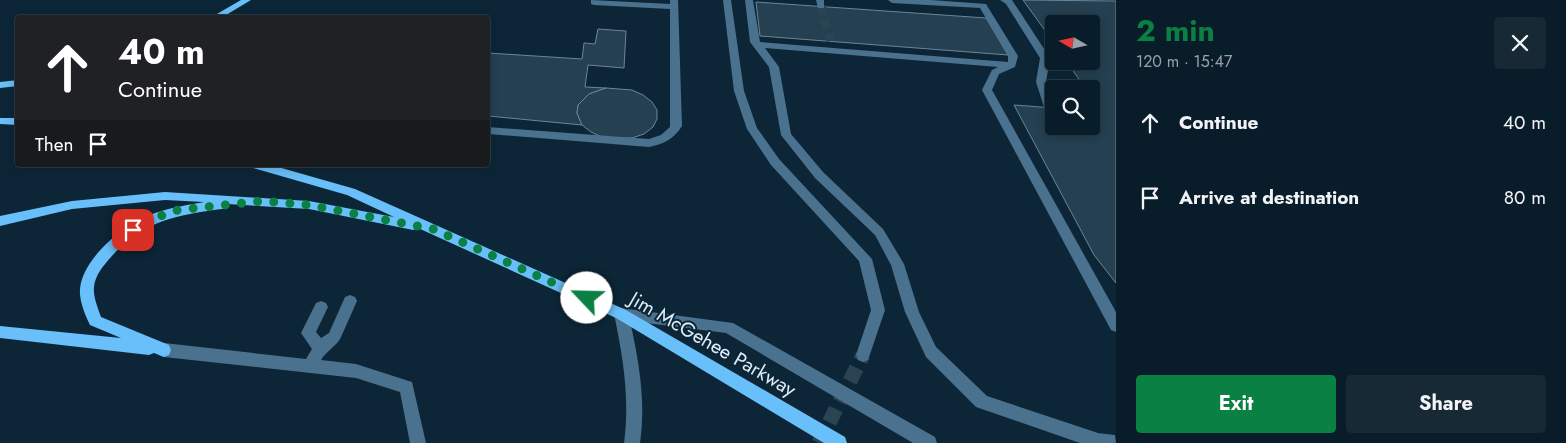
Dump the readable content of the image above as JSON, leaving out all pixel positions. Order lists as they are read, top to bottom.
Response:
{
  "streets": {
    "main road": ["Jim McGehee Parkway"]
  },
  "north": "left",
  "page": {
    "heading": ["2 min", "120 m · 15:47"],
    "turn": ["40 m", "Continue"],
    "list": [
      {
        "name": "Continue",
        "value": "40 m"
      },
      {
        "name": "Arrive at destination",
        "value": "80 m"
      }
    ],
    "then": "Then",
    "buttons": ["Exit", "Share"]
  }
}
